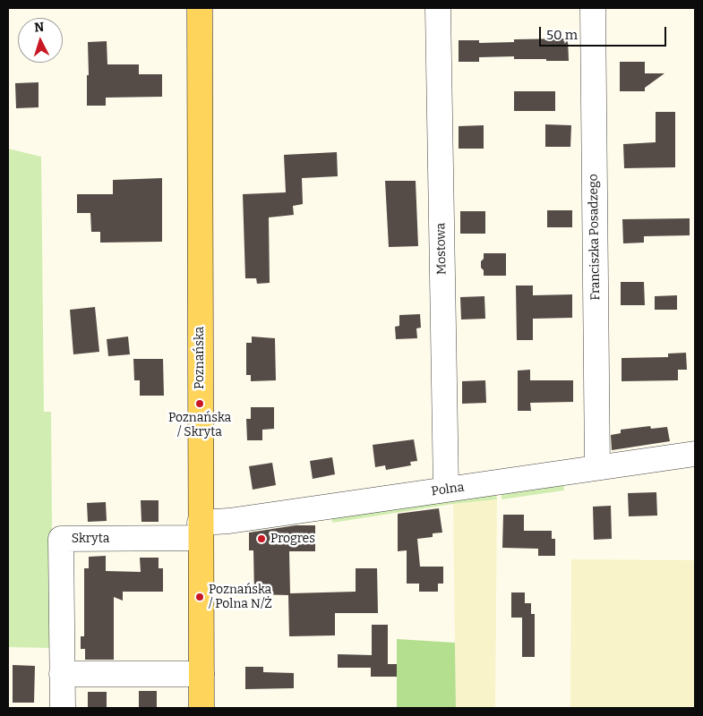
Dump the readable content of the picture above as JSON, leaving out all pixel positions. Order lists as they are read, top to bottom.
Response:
{
  "streets": {
    "main road": ["Poznańska"],
    "street": [
      "Franciszka Posadzego",
      "Mostowa",
      "Polna",
      "Skryta"
    ]
  },
  "crossings": [
    ["Franciszka Posadzego", "Polna"],
    ["Mostowa", "Polna"],
    ["Poznańska", "Polna"],
    ["Poznańska", "Skryta"],
    ["Polna", "Skryta"]
  ],
  "places": ["Poznańska / Skryta", "Progres", "Poznańska / Polna N/Ż"],
  "scale_bar": "50 m",
  "north": "top"
}
